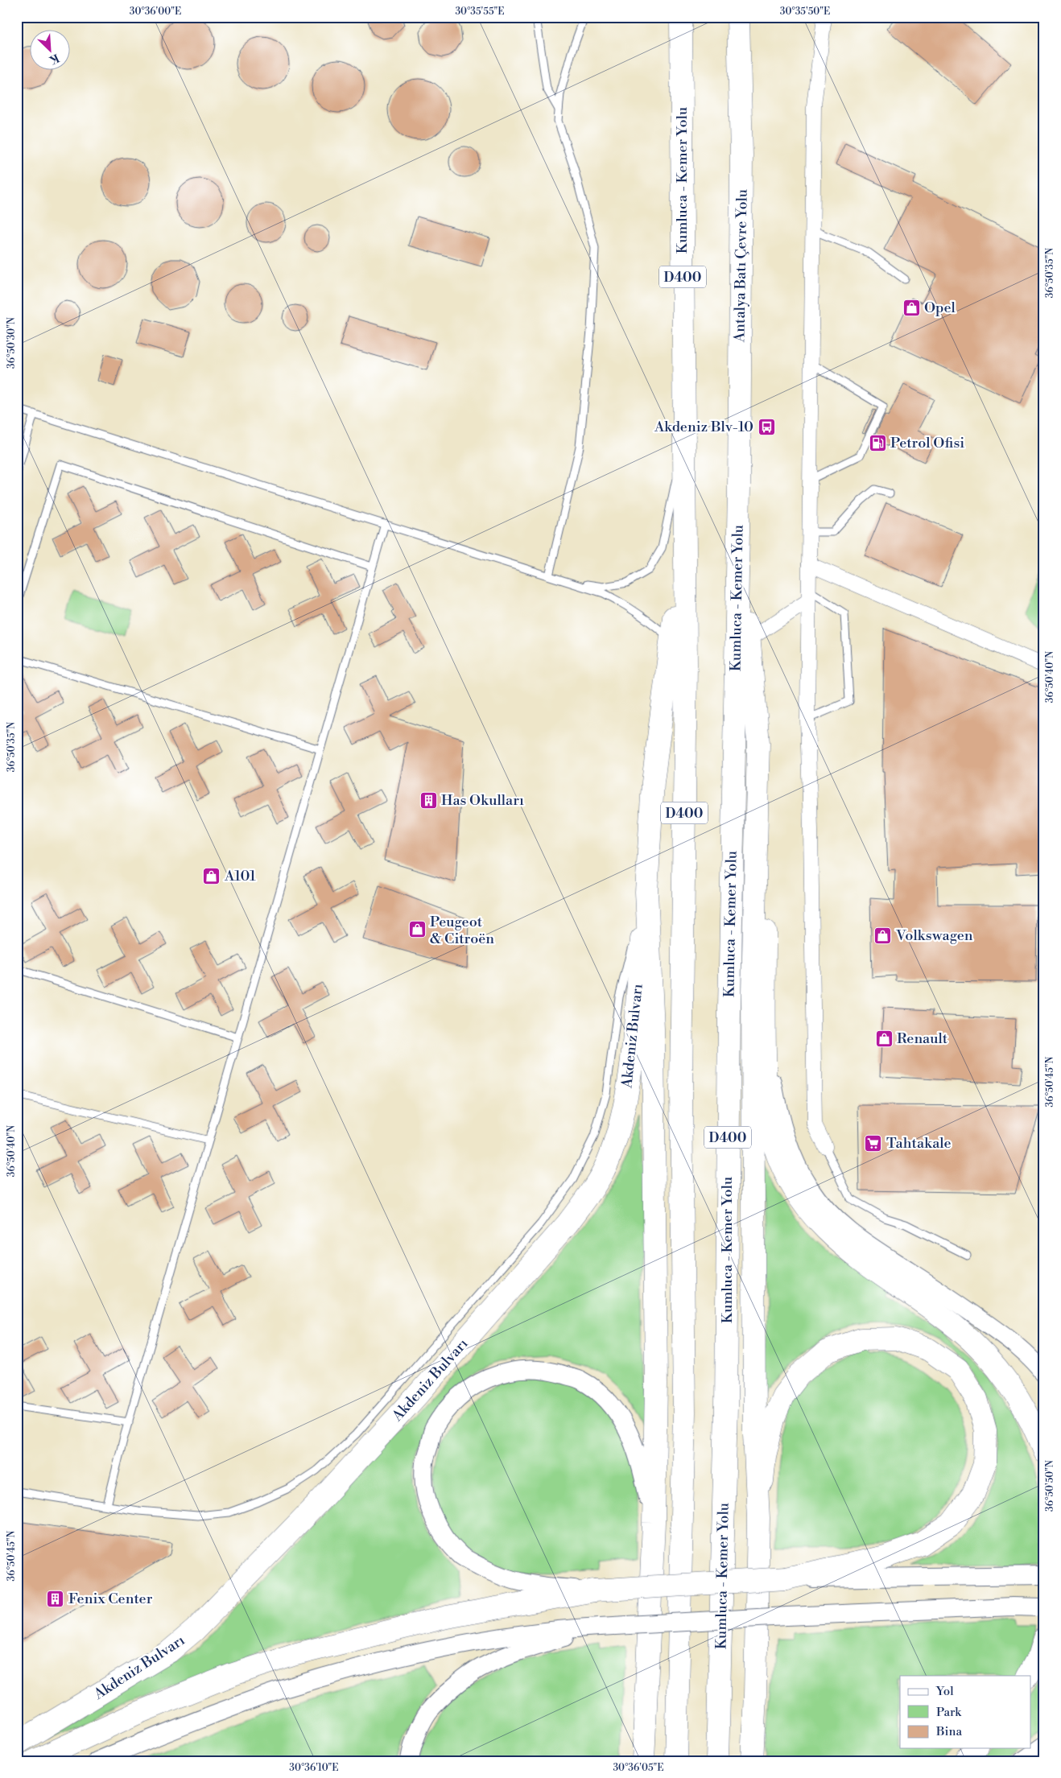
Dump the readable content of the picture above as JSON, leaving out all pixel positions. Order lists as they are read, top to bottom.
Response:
{
  "streets": {
    "main road": [
      "Kumluca - Kemer Yolu",
      "Antalya Batı Çevre Yolu",
      "D400",
      "Akdeniz Bulvarı"
    ]
  },
  "crossings": [
    ["Kumluca - Kemer Yolu", "Antalya Batı Çevre Yolu"],
    ["Kumluca - Kemer Yolu", "Akdeniz Bulvarı"]
  ],
  "places": {
    "shop": [
      "Opel",
      "A101",
      "Peugeot & Citroën",
      "Volkswagen",
      "Renault"
    ],
    "bus stop": ["Akdeniz Blv-10"],
    "fuel station": ["Petrol Ofisi"],
    "building": ["Has Okulları", "Fenix Center"],
    "supermarket": ["Tahtakale"]
  },
  "legend": ["Yol", "Park", "Bina"],
  "north": "bottom right",
  "coordinates": [
    "30°36'00\"E",
    "30°35'55\"E",
    "30°35'50\"E",
    "36°50'35\"N",
    "36°50'30\"N",
    "36°50'40\"N",
    "36°50'45\"N",
    "36°50'50\"N",
    "30°36'10\"E",
    "30°36'05\"E"
  ]
}
